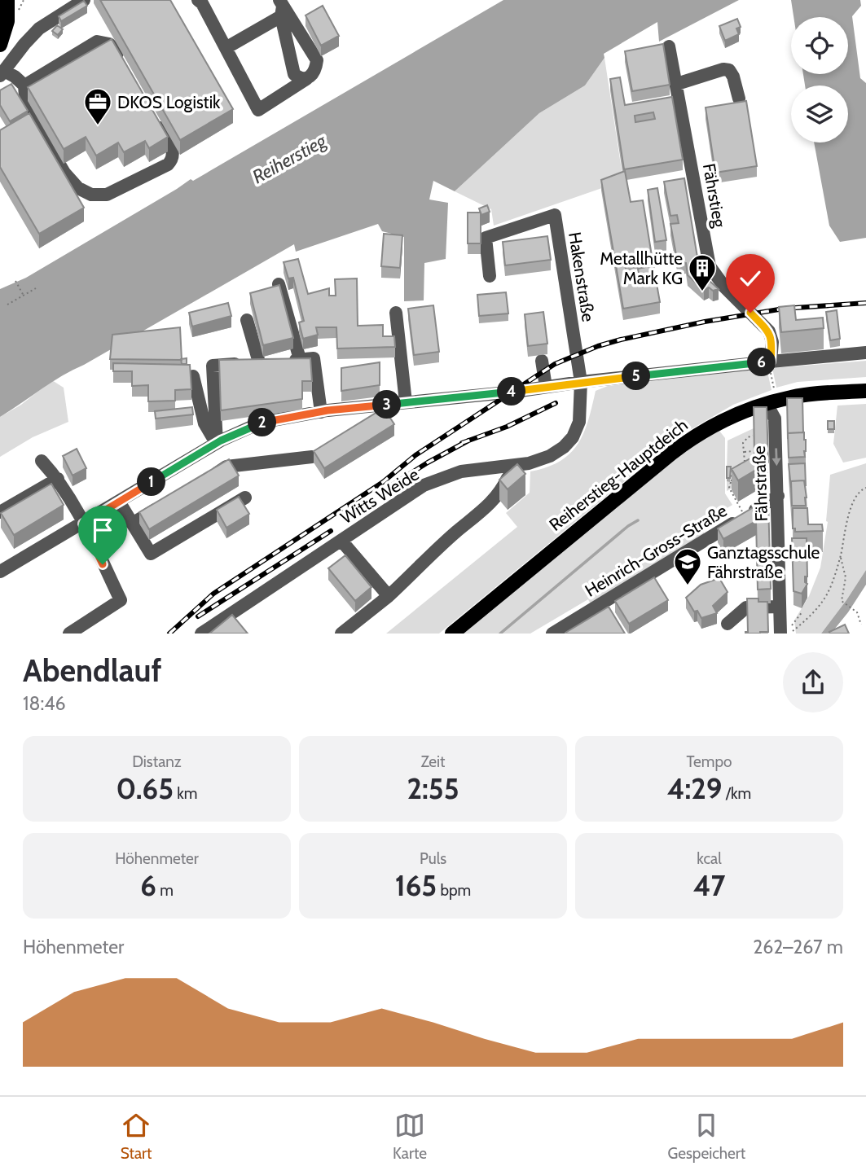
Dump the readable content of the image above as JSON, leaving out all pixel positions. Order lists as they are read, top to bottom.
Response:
{
  "streets": {
    "main road": ["Reiherstieg-Hauptdeich"],
    "street": [
      "Fährstieg",
      "Hakenstraße",
      "Fährstraße",
      "Witts Weide",
      "Heinrich-Gross-Straße"
    ]
  },
  "crossings": [
    ["Hakenstraße", "Witts Weide"],
    ["Reiherstieg-Hauptdeich", "Fährstraße"],
    ["Fährstraße", "Heinrich-Gross-Straße"]
  ],
  "one_way": ["Fährstraße"],
  "water": ["Reiherstieg"],
  "places": {
    "office": ["DKOS Logistik"],
    "building": ["Metallhütte Mark KG"],
    "school or university": ["Ganztagsschule Fährstraße"]
  },
  "page": {
    "pins": [
      "6",
      "5",
      "4",
      "3",
      "2",
      "1"
    ],
    "heading": ["Abendlauf", "18:46"],
    "stats": [
      ["Distanz", "0.65 km"],
      ["Zeit", "2:55"],
      ["Tempo", "4:29 /km"],
      ["Höhenmeter", "6 m"],
      ["Puls", "165 bpm"],
      ["kcal", "47"]
    ],
    "chart": ["Höhenmeter", "262–267 m"],
    "tabs": ["Start", "Karte", "Gespeichert"]
  }
}
